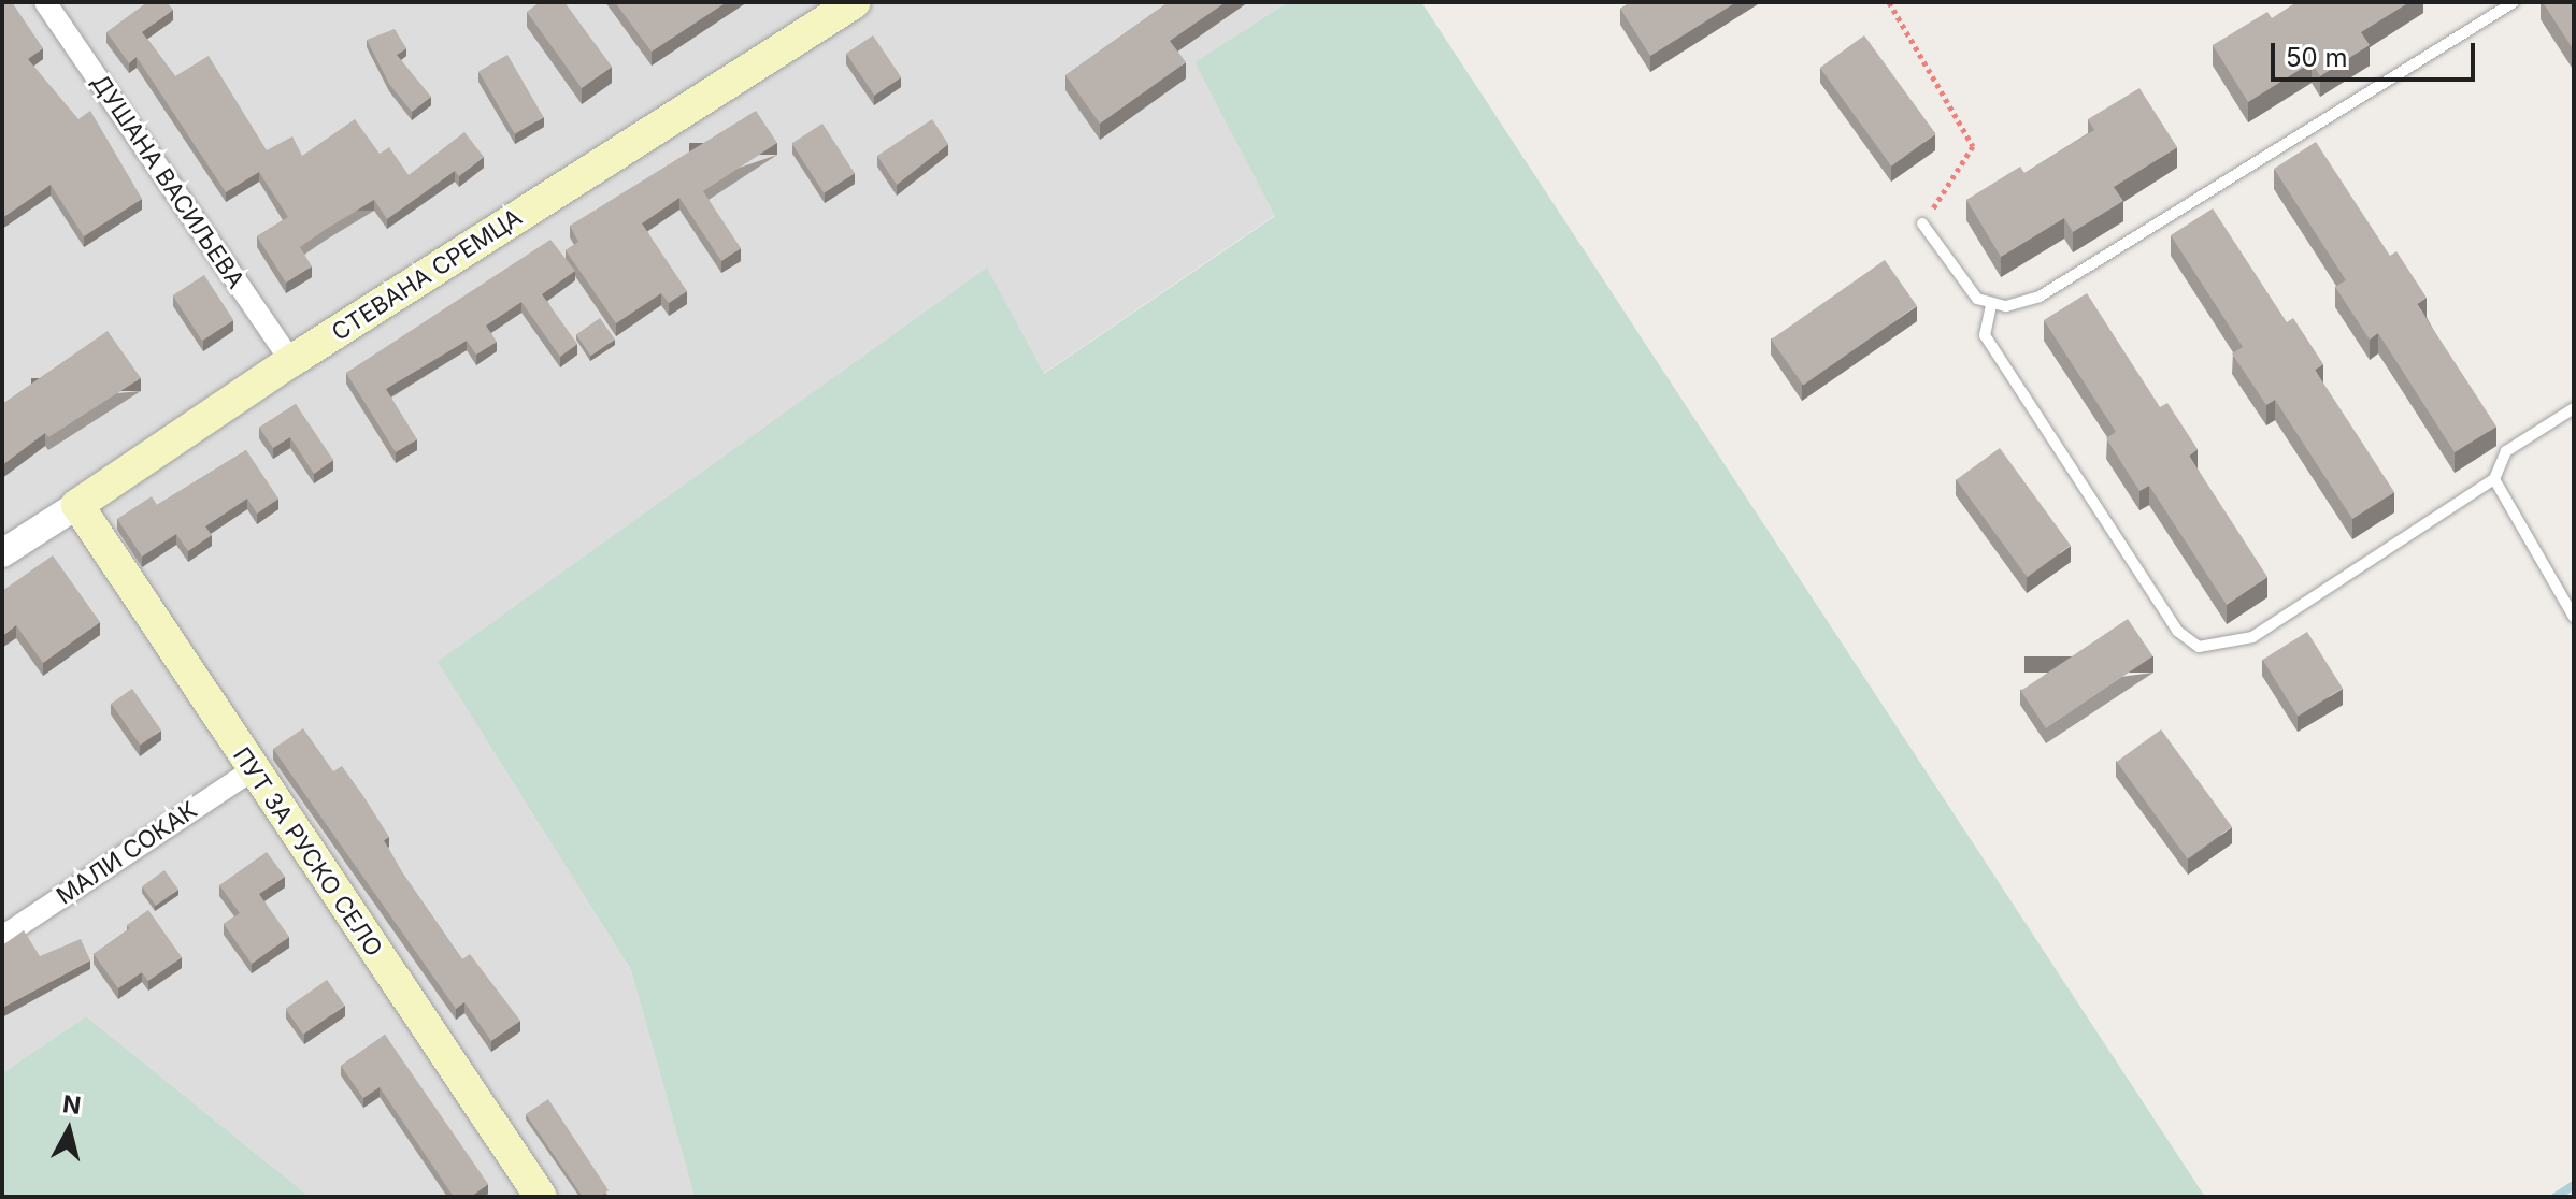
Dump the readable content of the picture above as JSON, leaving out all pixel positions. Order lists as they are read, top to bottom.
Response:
{
  "streets": {
    "main road": ["СТЕВАНА СРЕМЦА", "ПУТ ЗА РУСКО СЕЛО"],
    "street": ["ДУШАНА ВАСИЉЕВА", "МАЛИ СОКАК"]
  },
  "crossings": [
    ["ДУШАНА ВАСИЉЕВА", "СТЕВАНА СРЕМЦА"],
    ["СТЕВАНА СРЕМЦА", "ПУТ ЗА РУСКО СЕЛО"],
    ["ПУТ ЗА РУСКО СЕЛО", "МАЛИ СОКАК"]
  ],
  "scale_bar": "50 m",
  "north": "top"
}
